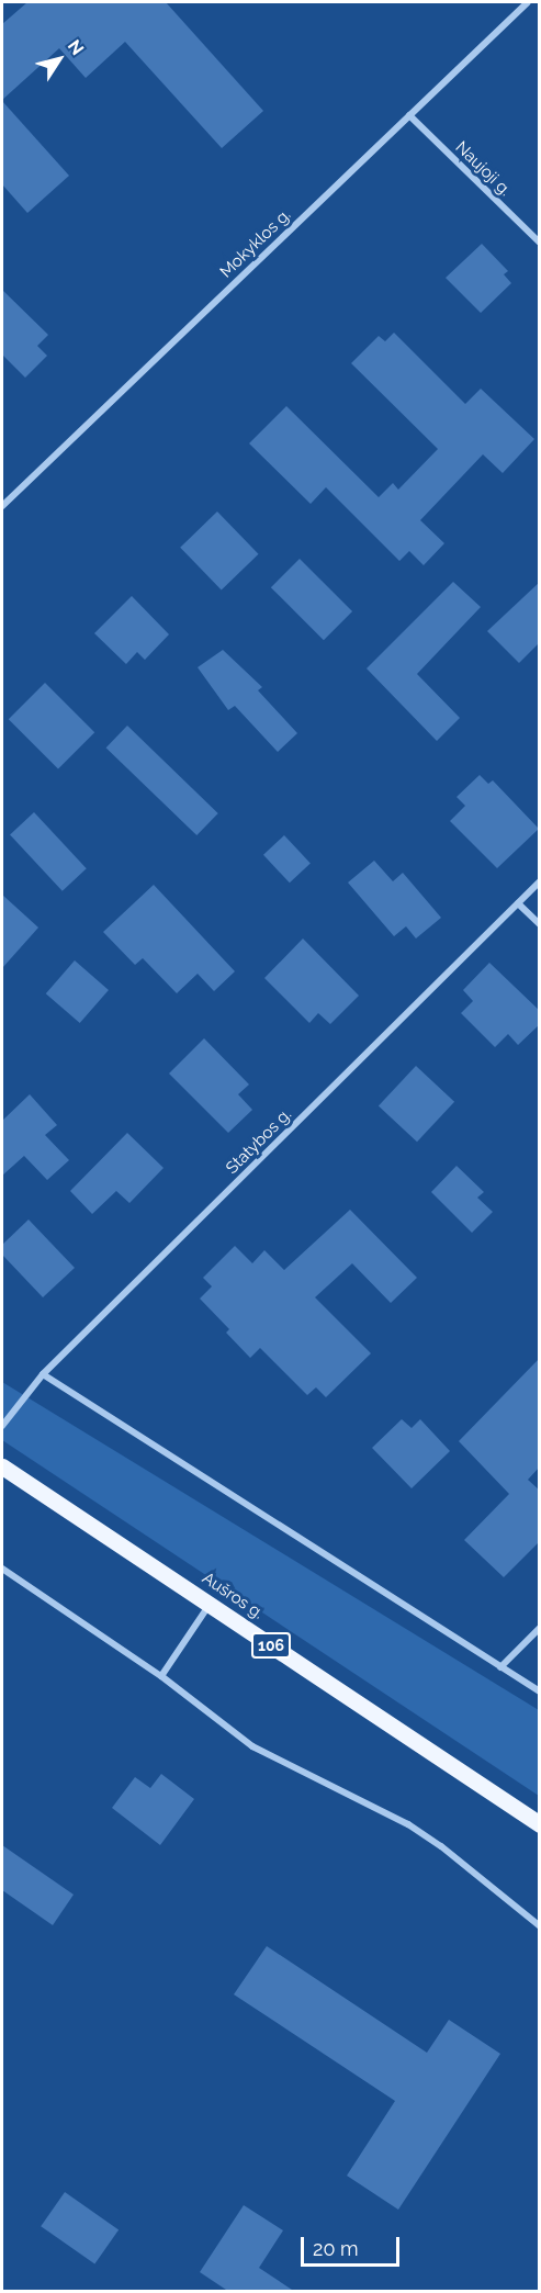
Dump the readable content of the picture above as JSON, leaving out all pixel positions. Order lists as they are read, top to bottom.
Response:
{
  "streets": {
    "main road": ["Aušros g.", "106"],
    "street": ["Naujoji g.", "Mokyklos g.", "Statybos g."]
  },
  "crossings": [
    ["Naujoji g.", "Mokyklos g."]
  ],
  "scale_bar": "20 m",
  "north": "top right"
}
